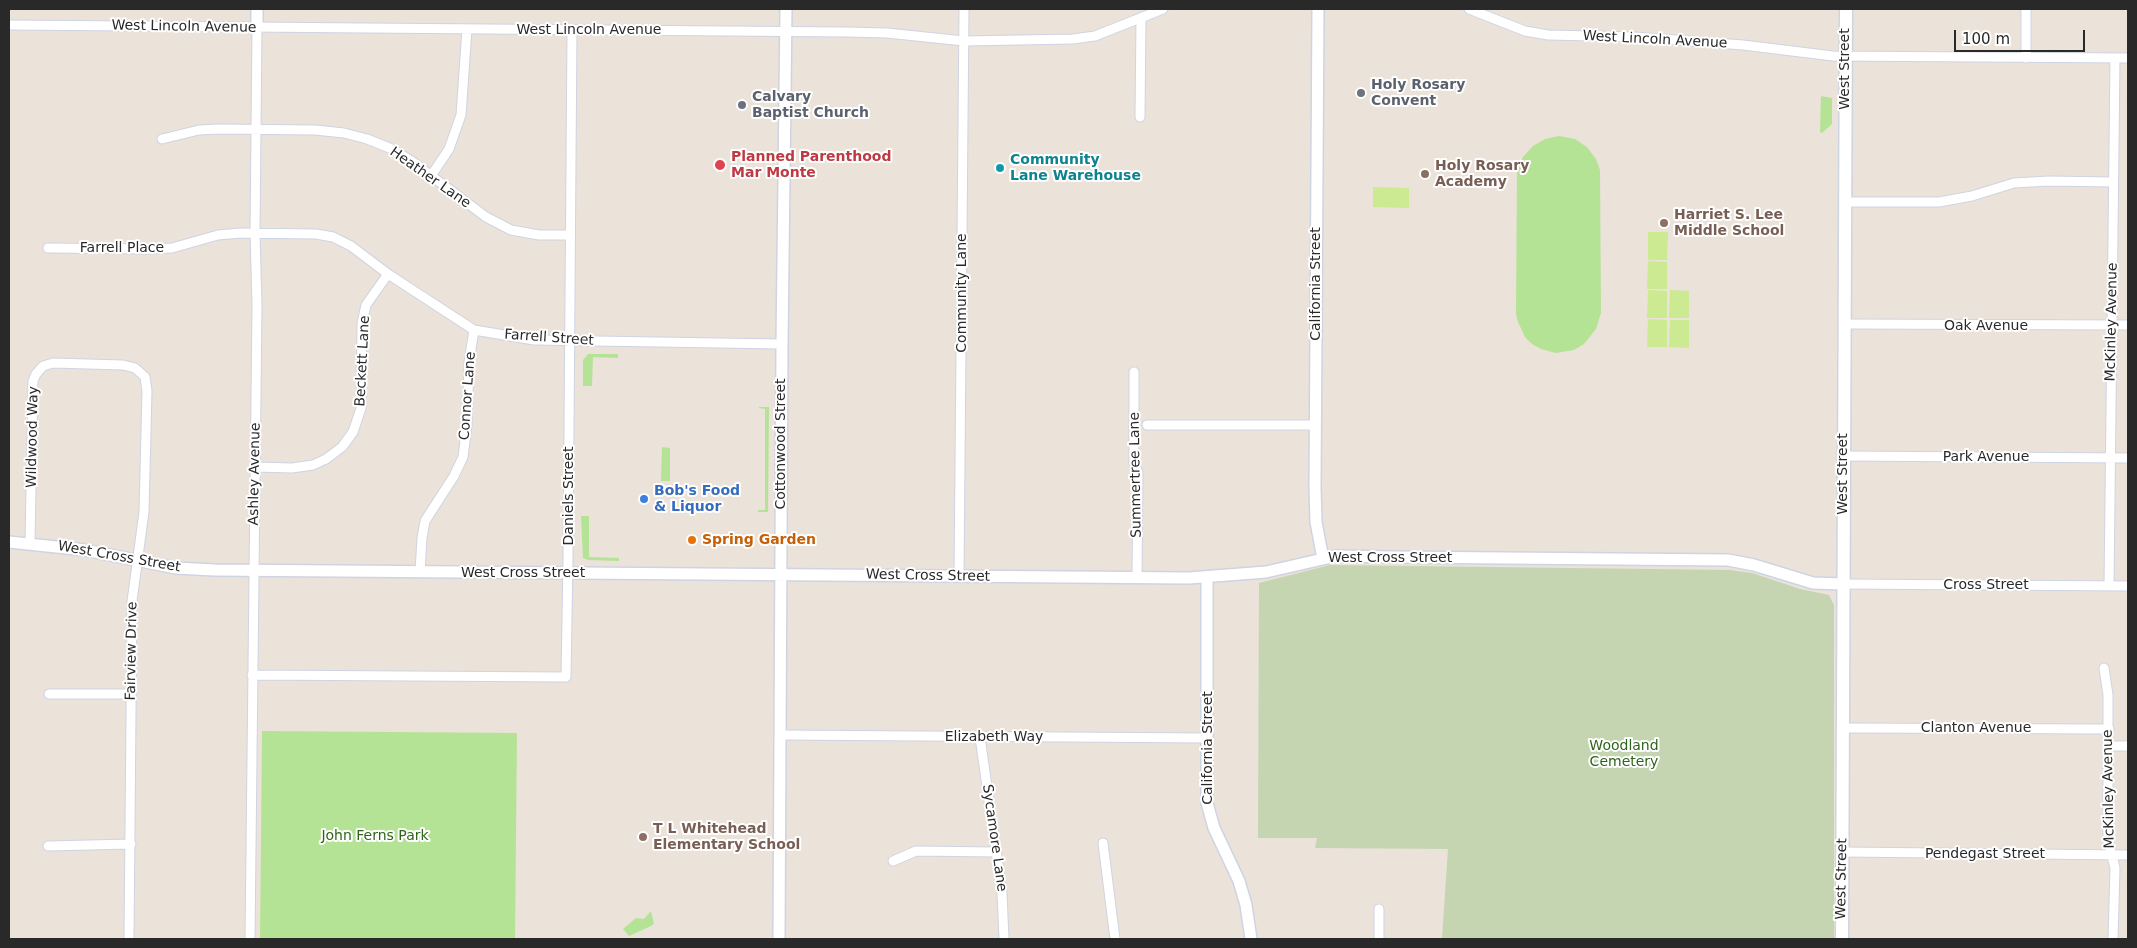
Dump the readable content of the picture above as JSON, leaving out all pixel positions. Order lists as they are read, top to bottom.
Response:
{
  "streets": {
    "main road": ["West Street"],
    "street": [
      "West Lincoln Avenue",
      "Heather Lane",
      "Farrell Place",
      "California Street",
      "Community Lane",
      "McKinley Avenue",
      "Oak Avenue",
      "Farrell Street",
      "Beckett Lane",
      "Connor Lane",
      "Wildwood Way",
      "Cottonwood Street",
      "Park Avenue",
      "Ashley Avenue",
      "Summertree Lane",
      "Daniels Street",
      "West Cross Street",
      "Cross Street",
      "Fairview Drive",
      "Clanton Avenue",
      "Elizabeth Way",
      "Sycamore Lane",
      "Pendegast Street"
    ]
  },
  "crossings": [
    ["West Lincoln Avenue", "West Street"],
    ["West Lincoln Avenue", "Community Lane"],
    ["West Lincoln Avenue", "McKinley Avenue"],
    ["West Lincoln Avenue", "Cottonwood Street"],
    ["West Lincoln Avenue", "Ashley Avenue"],
    ["West Lincoln Avenue", "Daniels Street"],
    ["West Street", "Oak Avenue"],
    ["West Street", "Park Avenue"],
    ["West Street", "West Cross Street"],
    ["West Street", "Cross Street"],
    ["West Street", "Clanton Avenue"],
    ["West Street", "Pendegast Street"],
    ["Heather Lane", "Ashley Avenue"],
    ["Heather Lane", "Daniels Street"],
    ["Farrell Place", "Farrell Street"],
    ["Farrell Place", "Ashley Avenue"],
    ["California Street", "West Cross Street"],
    ["California Street", "Elizabeth Way"],
    ["Community Lane", "West Cross Street"],
    ["McKinley Avenue", "Oak Avenue"],
    ["McKinley Avenue", "Park Avenue"],
    ["McKinley Avenue", "Cross Street"],
    ["McKinley Avenue", "Clanton Avenue"],
    ["McKinley Avenue", "Pendegast Street"],
    ["Farrell Street", "Beckett Lane"],
    ["Farrell Street", "Connor Lane"],
    ["Farrell Street", "Cottonwood Street"],
    ["Farrell Street", "Ashley Avenue"],
    ["Farrell Street", "Daniels Street"],
    ["Beckett Lane", "Ashley Avenue"],
    ["Connor Lane", "West Cross Street"],
    ["Wildwood Way", "West Cross Street"],
    ["Wildwood Way", "Fairview Drive"],
    ["Cottonwood Street", "West Cross Street"],
    ["Cottonwood Street", "Elizabeth Way"],
    ["Ashley Avenue", "Daniels Street"],
    ["Ashley Avenue", "West Cross Street"],
    ["Summertree Lane", "West Cross Street"],
    ["Daniels Street", "West Cross Street"],
    ["West Cross Street", "Cross Street"],
    ["West Cross Street", "Fairview Drive"],
    ["Elizabeth Way", "Sycamore Lane"]
  ],
  "parks": ["Woodland Cemetery", "John Ferns Park"],
  "places": [
    "Holy Rosary Convent",
    "Calvary Baptist Church",
    "Planned Parenthood Mar Monte",
    "Community Lane Warehouse",
    "Holy Rosary Academy",
    "Harriet S. Lee Middle School",
    "Bob's Food & Liquor",
    "Spring Garden",
    "T L Whitehead Elementary School"
  ],
  "scale_bar": "100 m"
}
